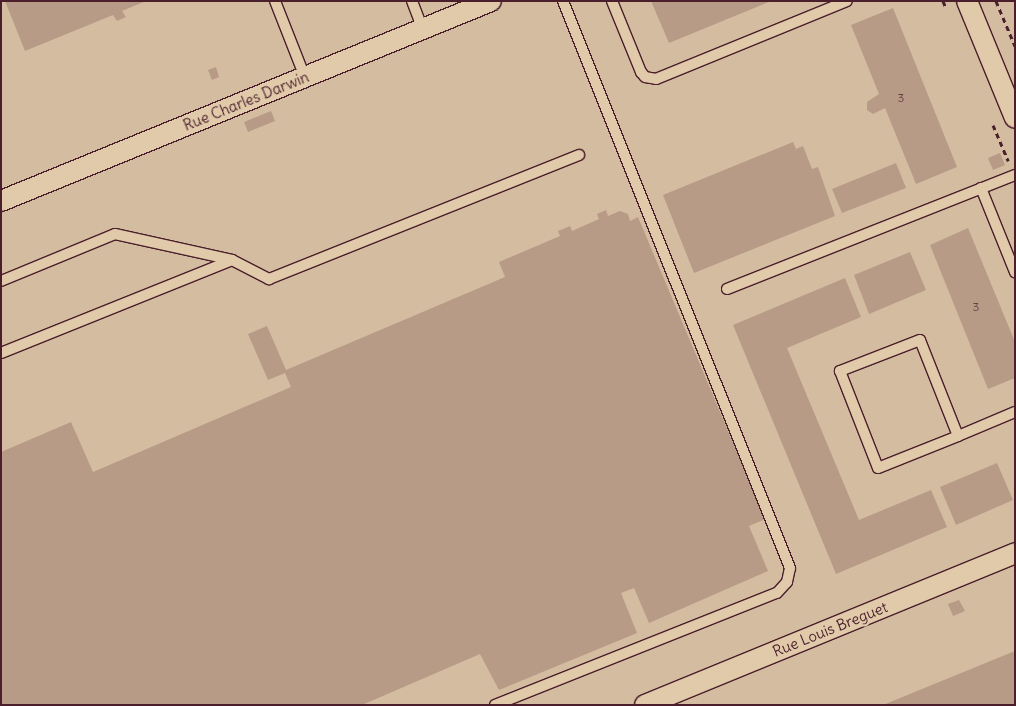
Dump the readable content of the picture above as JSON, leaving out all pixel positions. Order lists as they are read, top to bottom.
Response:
{
  "streets": {
    "street": ["Rue Charles Darwin", "Rue Louis Breguet"]
  },
  "house_numbers": ["3", "3"]
}
